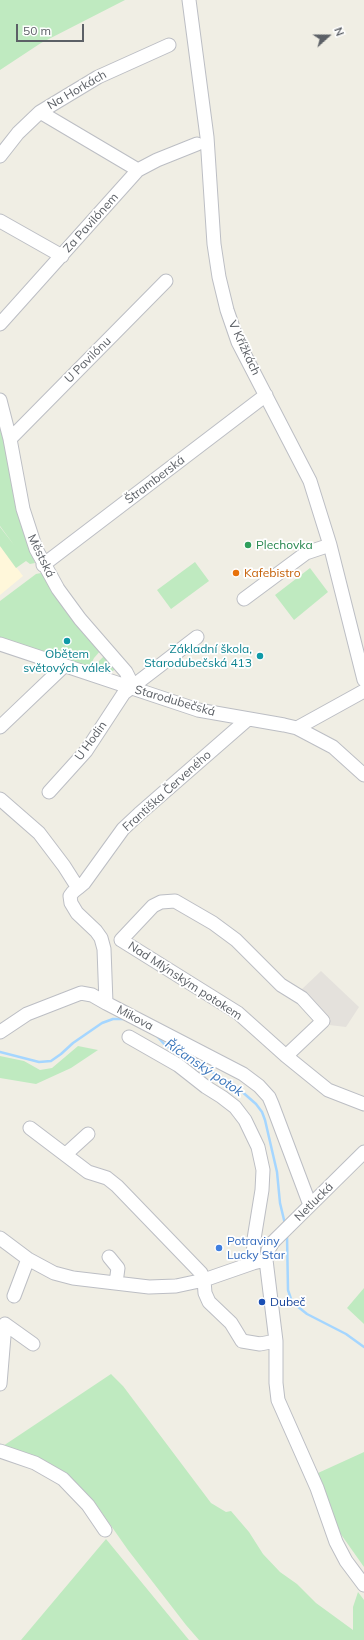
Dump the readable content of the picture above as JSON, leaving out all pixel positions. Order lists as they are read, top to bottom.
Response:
{
  "streets": {
    "street": [
      "Na Horkách",
      "Za Pavilónem",
      "V Křížkách",
      "U Pavilónu",
      "Štramberská",
      "Městská",
      "Starodubečská",
      "U Hodin",
      "Františka Červeného",
      "Nad Mlýnským potokem",
      "Mikova",
      "Netlucká"
    ]
  },
  "crossings": [
    ["V Křížkách", "Štramberská"],
    ["U Pavilónu", "Městská"],
    ["Štramberská", "Městská"],
    ["Městská", "Starodubečská"],
    ["Městská", "U Hodin"],
    ["Starodubečská", "U Hodin"],
    ["Starodubečská", "Františka Červeného"],
    ["Františka Červeného", "Mikova"],
    ["Mikova", "Netlucká"]
  ],
  "water": ["Říčanský potok"],
  "places": [
    "Plechovka",
    "Kafebistro",
    "Obětem světových válek",
    "Základní škola, Starodubečská 413",
    "Potraviny Lucky Star",
    "Dubeč"
  ],
  "scale_bar": "50 m",
  "north": "right"
}
